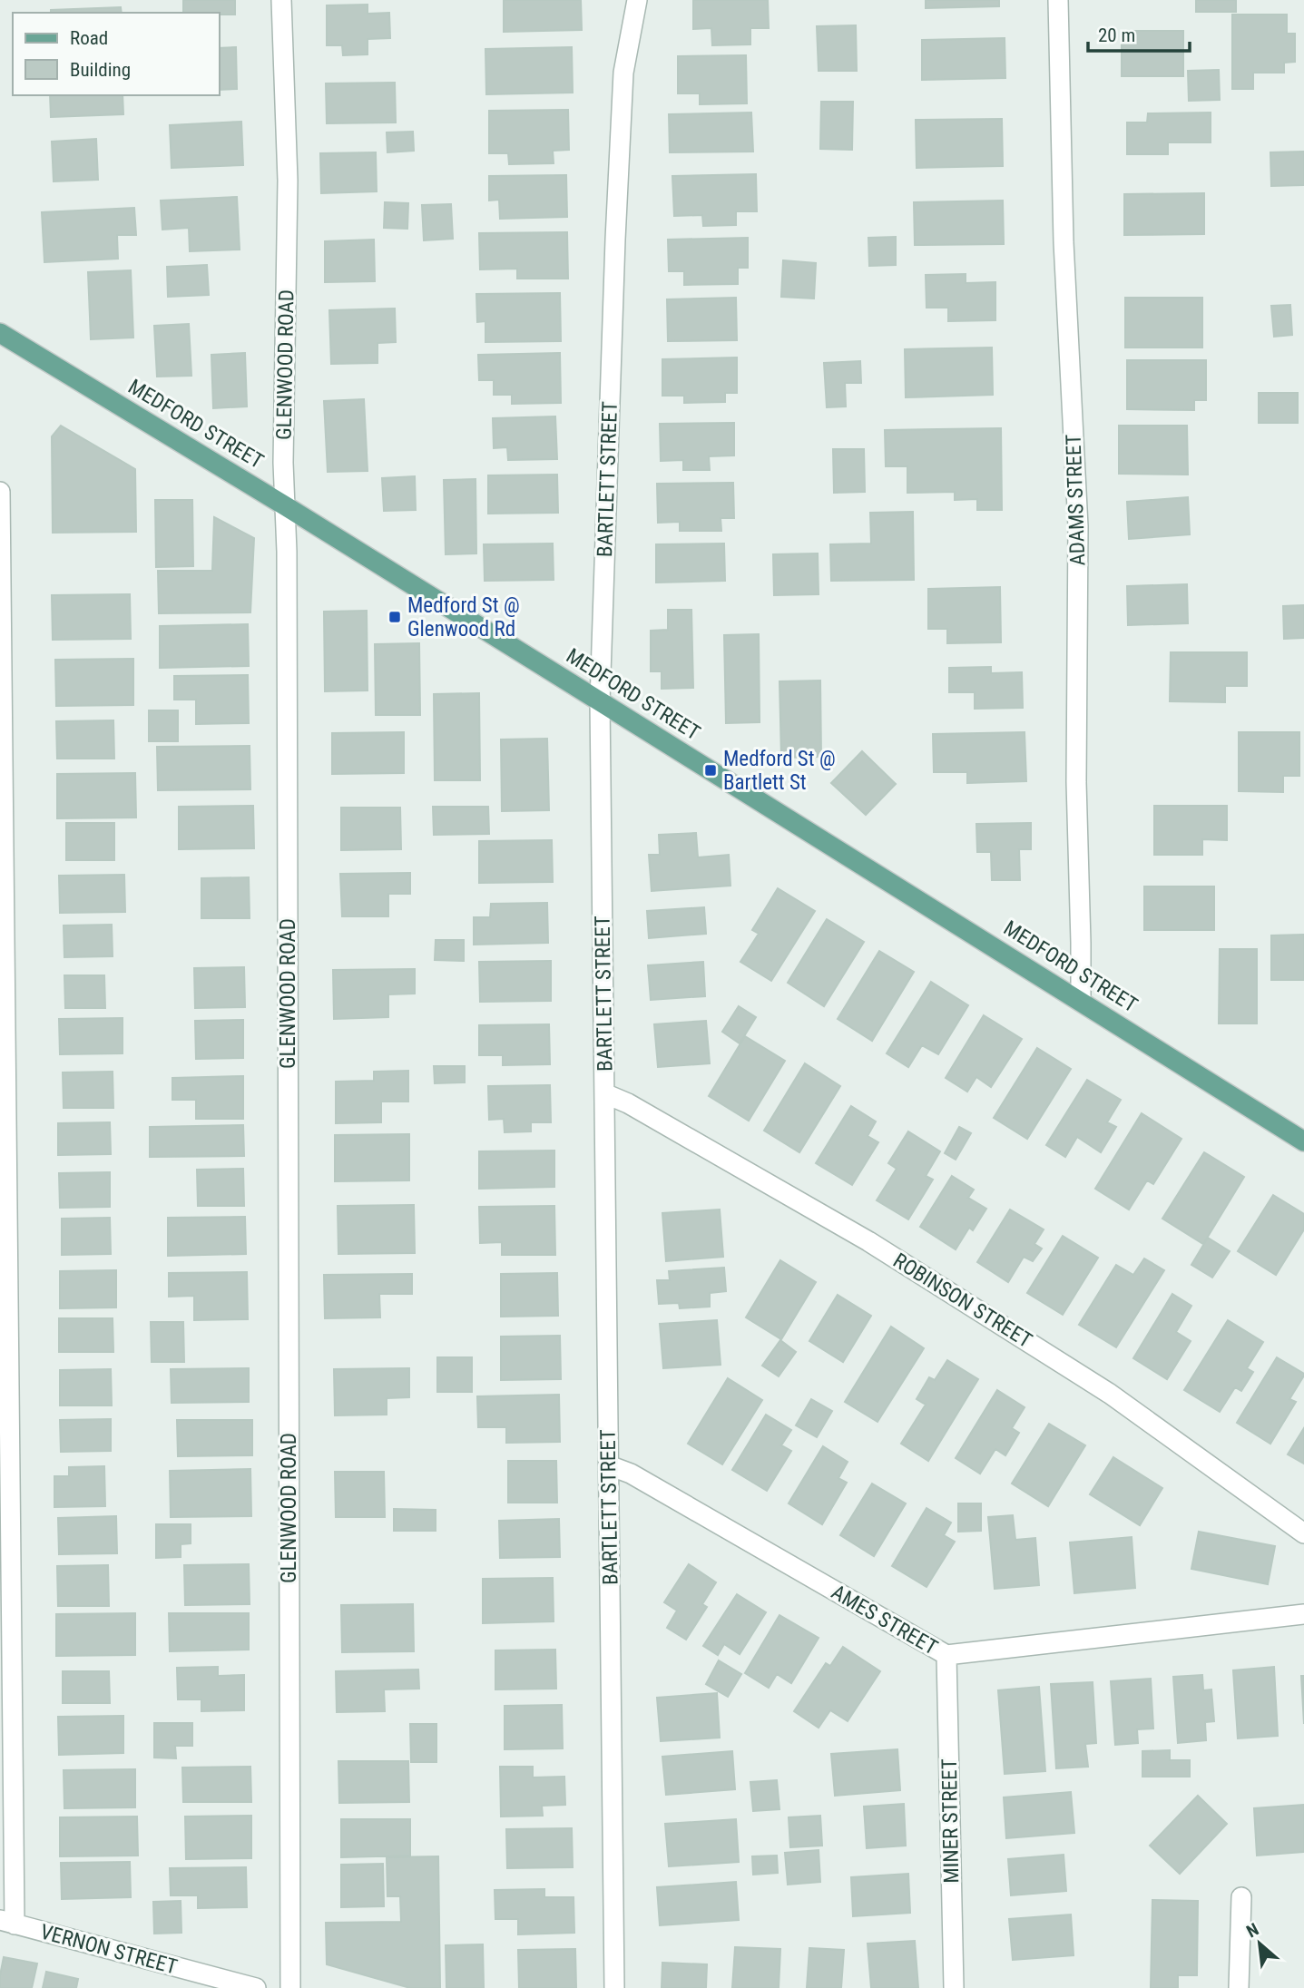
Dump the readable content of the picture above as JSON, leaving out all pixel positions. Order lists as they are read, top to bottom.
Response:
{
  "streets": {
    "main road": ["MEDFORD STREET"],
    "street": [
      "GLENWOOD ROAD",
      "BARTLETT STREET",
      "ADAMS STREET",
      "ROBINSON STREET",
      "AMES STREET",
      "MINER STREET",
      "VERNON STREET"
    ]
  },
  "crossings": [
    ["GLENWOOD ROAD", "MEDFORD STREET"],
    ["MEDFORD STREET", "BARTLETT STREET"],
    ["MEDFORD STREET", "ADAMS STREET"],
    ["BARTLETT STREET", "ROBINSON STREET"],
    ["BARTLETT STREET", "AMES STREET"],
    ["AMES STREET", "MINER STREET"]
  ],
  "places": {
    "transit": ["Medford St @ Glenwood Rd", "Medford St @ Bartlett St"]
  },
  "legend": ["Road", "Building"],
  "scale_bar": "20 m",
  "north": "top left"
}
